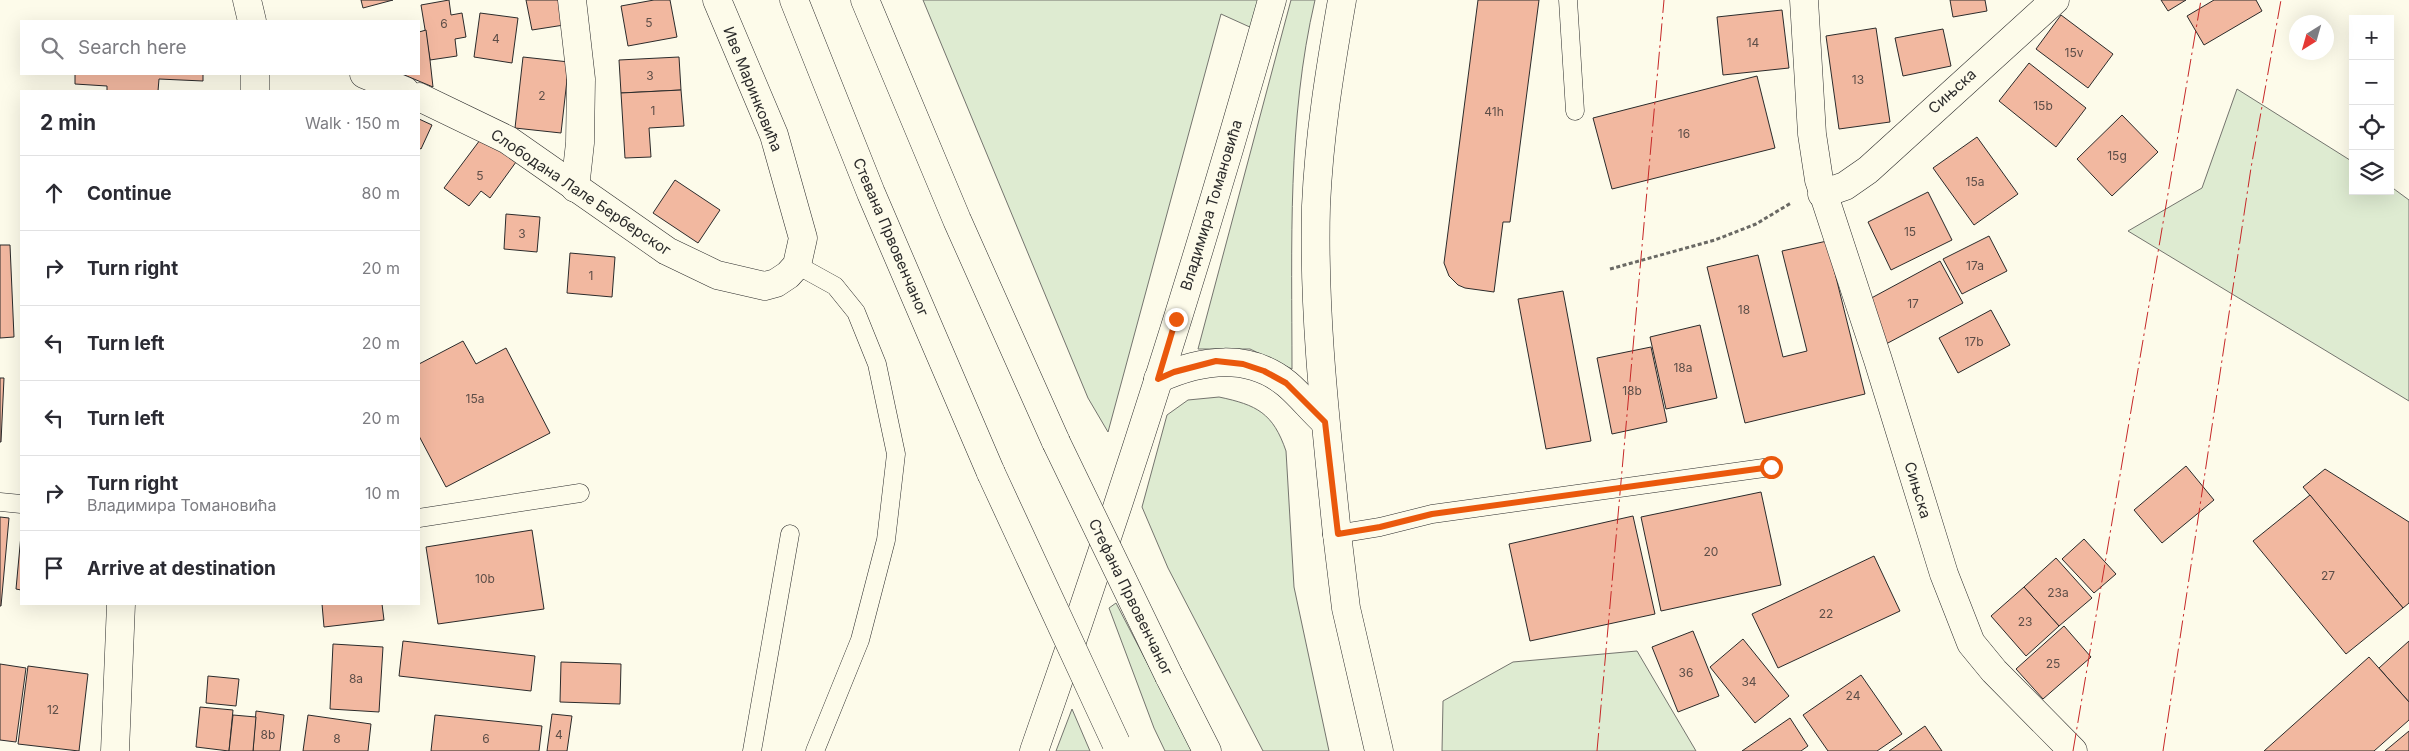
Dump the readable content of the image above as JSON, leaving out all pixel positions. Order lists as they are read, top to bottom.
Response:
{
  "streets": {
    "main road": [
      "Иве Маринковића",
      "Сињска",
      "Слободана Лале Берберског",
      "Владимира Томановића",
      "Стевана Првовенчаног",
      "Стефана Првовенчаног"
    ]
  },
  "crossings": [
    ["Иве Маринковића", "Слободана Лале Берберског"]
  ],
  "house_numbers": [
    "5",
    "6",
    "4",
    "14",
    "15v",
    "3",
    "13",
    "2",
    "15b",
    "1",
    "41h",
    "16",
    "15g",
    "5",
    "15a",
    "15",
    "3",
    "17a",
    "1",
    "17",
    "18",
    "17b",
    "18a",
    "18b",
    "15a",
    "20",
    "27",
    "10b",
    "23a",
    "22",
    "23",
    "25",
    "36",
    "8a",
    "34",
    "24",
    "12",
    "8b",
    "4",
    "8",
    "6"
  ],
  "north": "bottom left",
  "page": {
    "map_buttons": ["+", "−"],
    "search": "Search here",
    "heading": ["2 min", "Walk · 150 m"],
    "list": [
      ["Continue", "80 m"],
      ["Turn right", "20 m"],
      ["Turn left", "20 m"],
      ["Turn left", "20 m"],
      ["Turn right", "Владимира Томановића", "10 m"],
      "Arrive at destination"
    ]
  }
}
